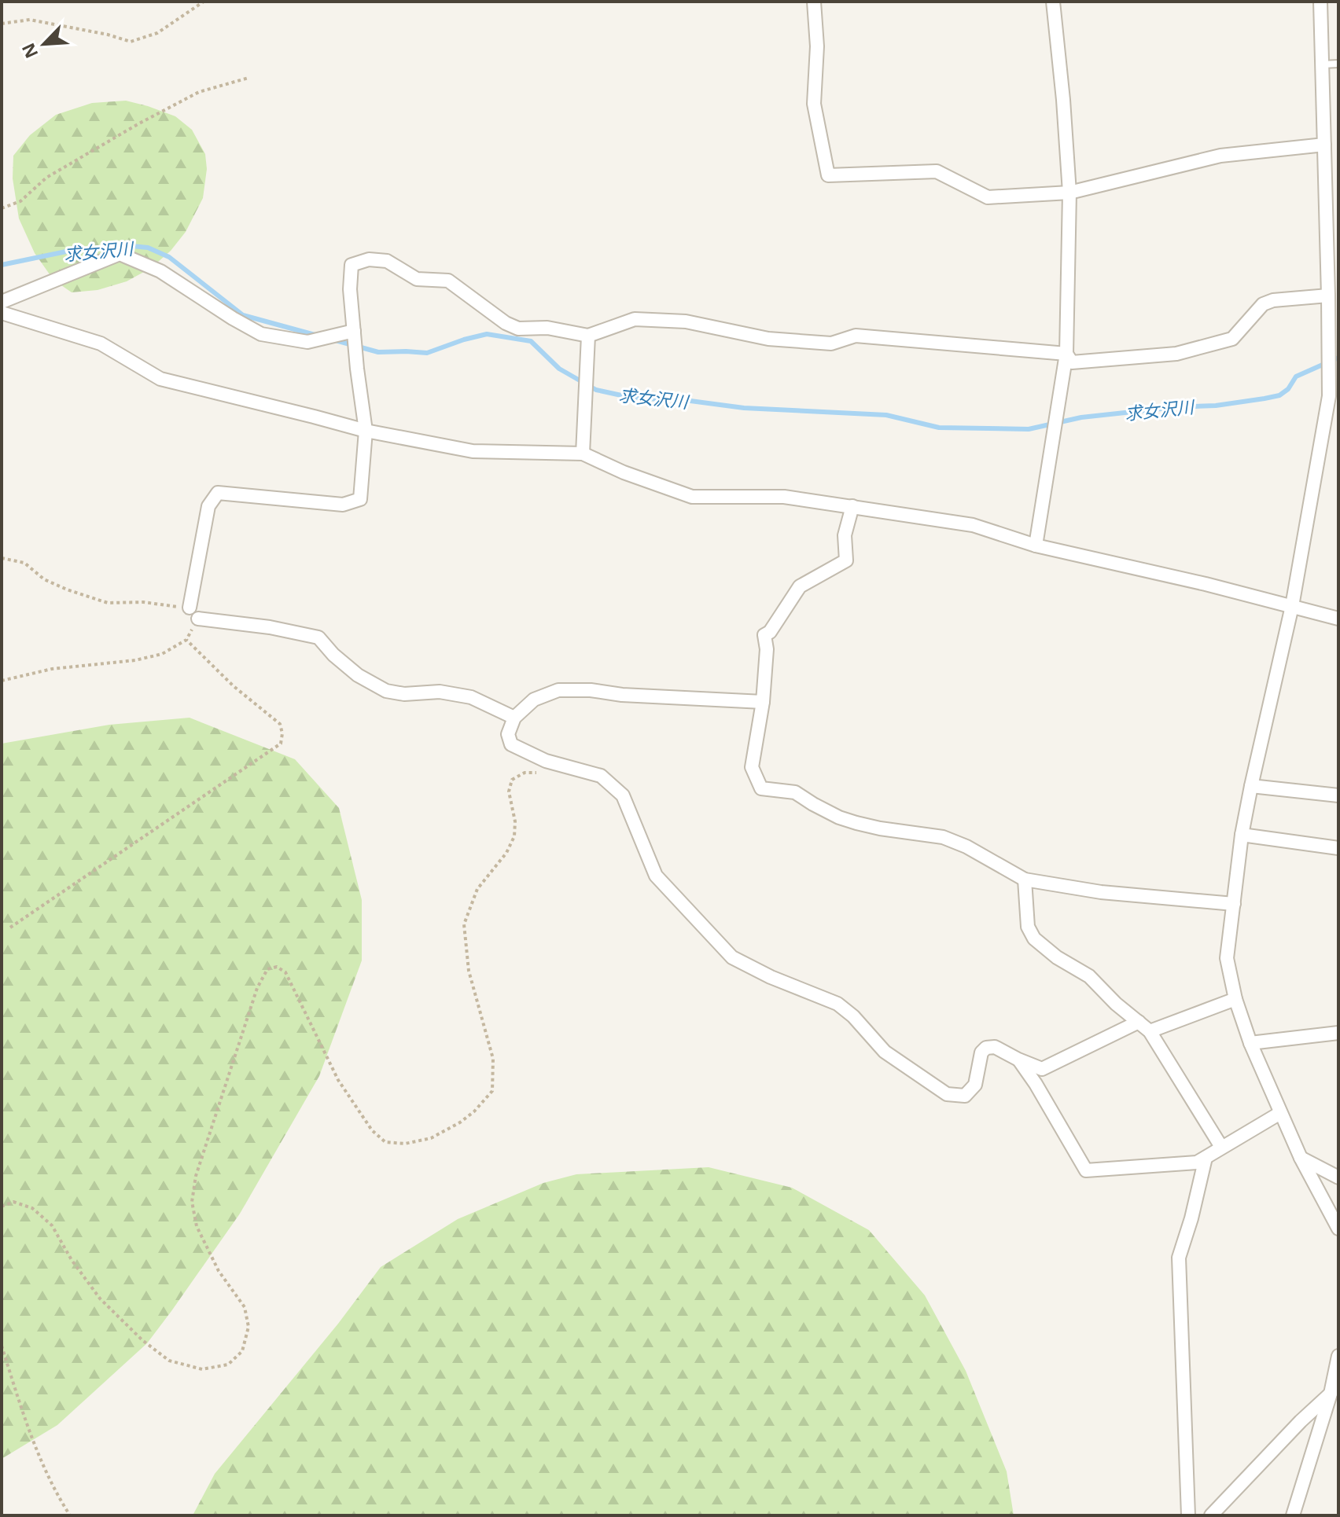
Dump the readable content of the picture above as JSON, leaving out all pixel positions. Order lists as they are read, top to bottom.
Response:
{
  "water": ["求女沢川"],
  "north": "bottom left"
}
